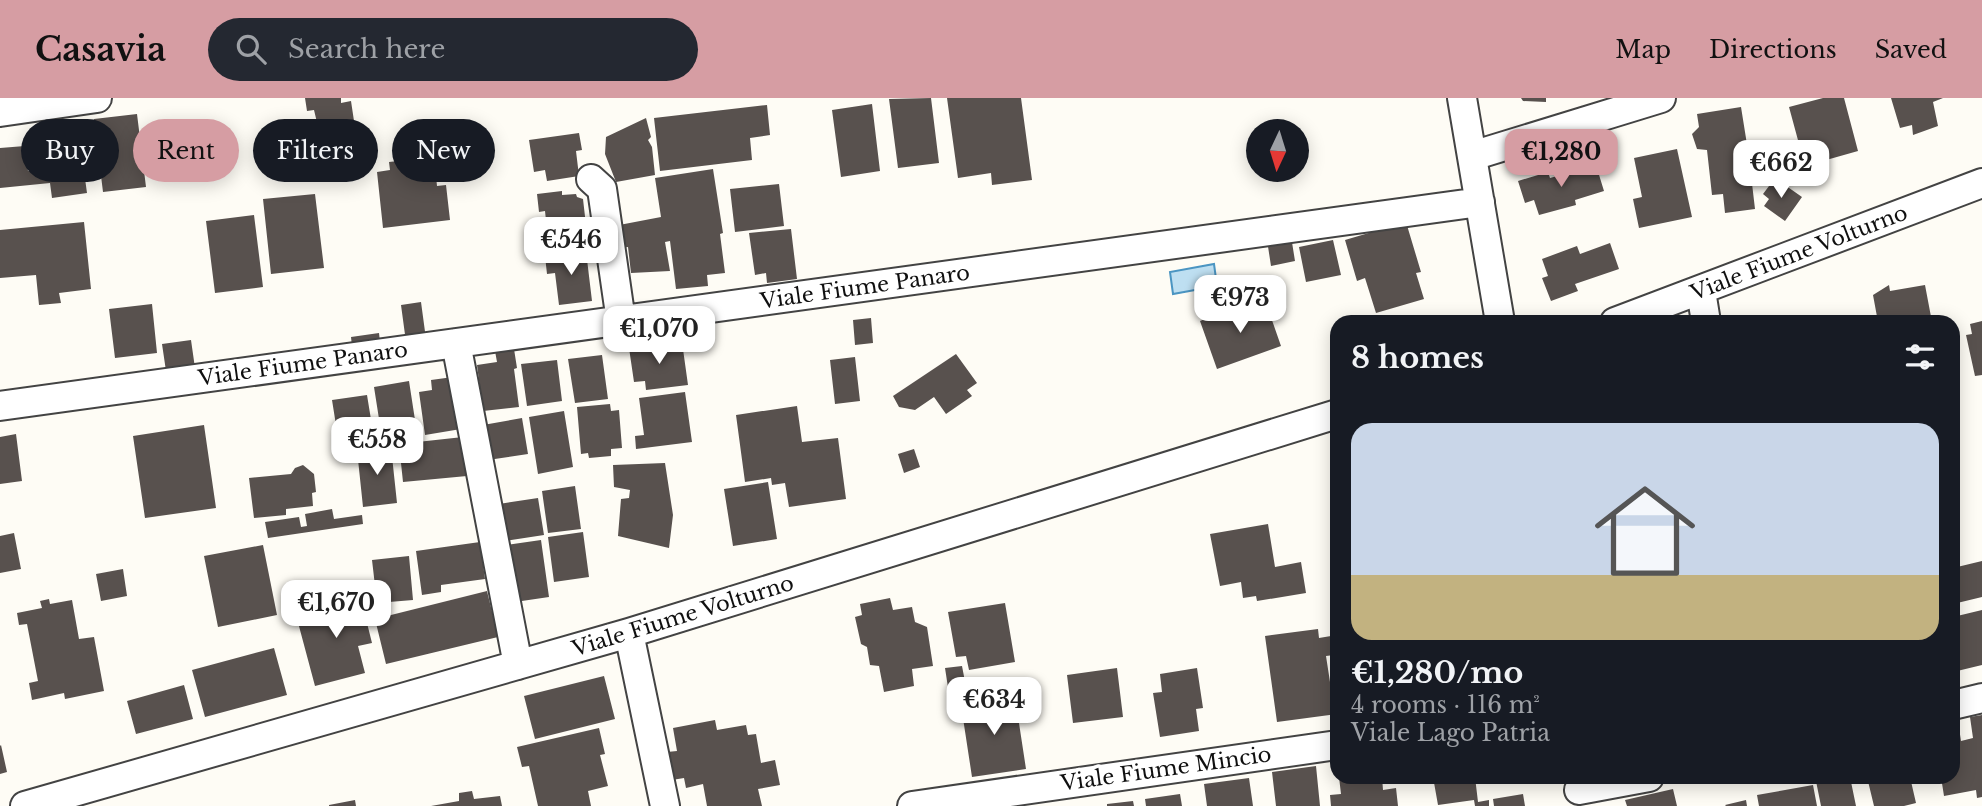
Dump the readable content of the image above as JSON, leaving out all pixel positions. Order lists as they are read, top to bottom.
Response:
{
  "streets": {
    "street": ["Viale Fiume Volturno", "Viale Fiume Panaro", "Viale Fiume Mincio"]
  },
  "north": "bottom",
  "page": {
    "header": "Casavia",
    "search": "Search here",
    "nav": ["Map", "Directions", "Saved"],
    "chip": [
      "Buy",
      "Rent",
      "Filters",
      "New"
    ],
    "price": [
      "€1,280",
      "€662",
      "€546",
      "€973",
      "€1,070",
      "€558",
      "€1,670",
      "€634"
    ],
    "heading": "8 homes",
    "list": [
      {
        "name": "€1,280/mo",
        "note": "4 rooms · 116 m² · Viale Lago Patria"
      }
    ]
  }
}
